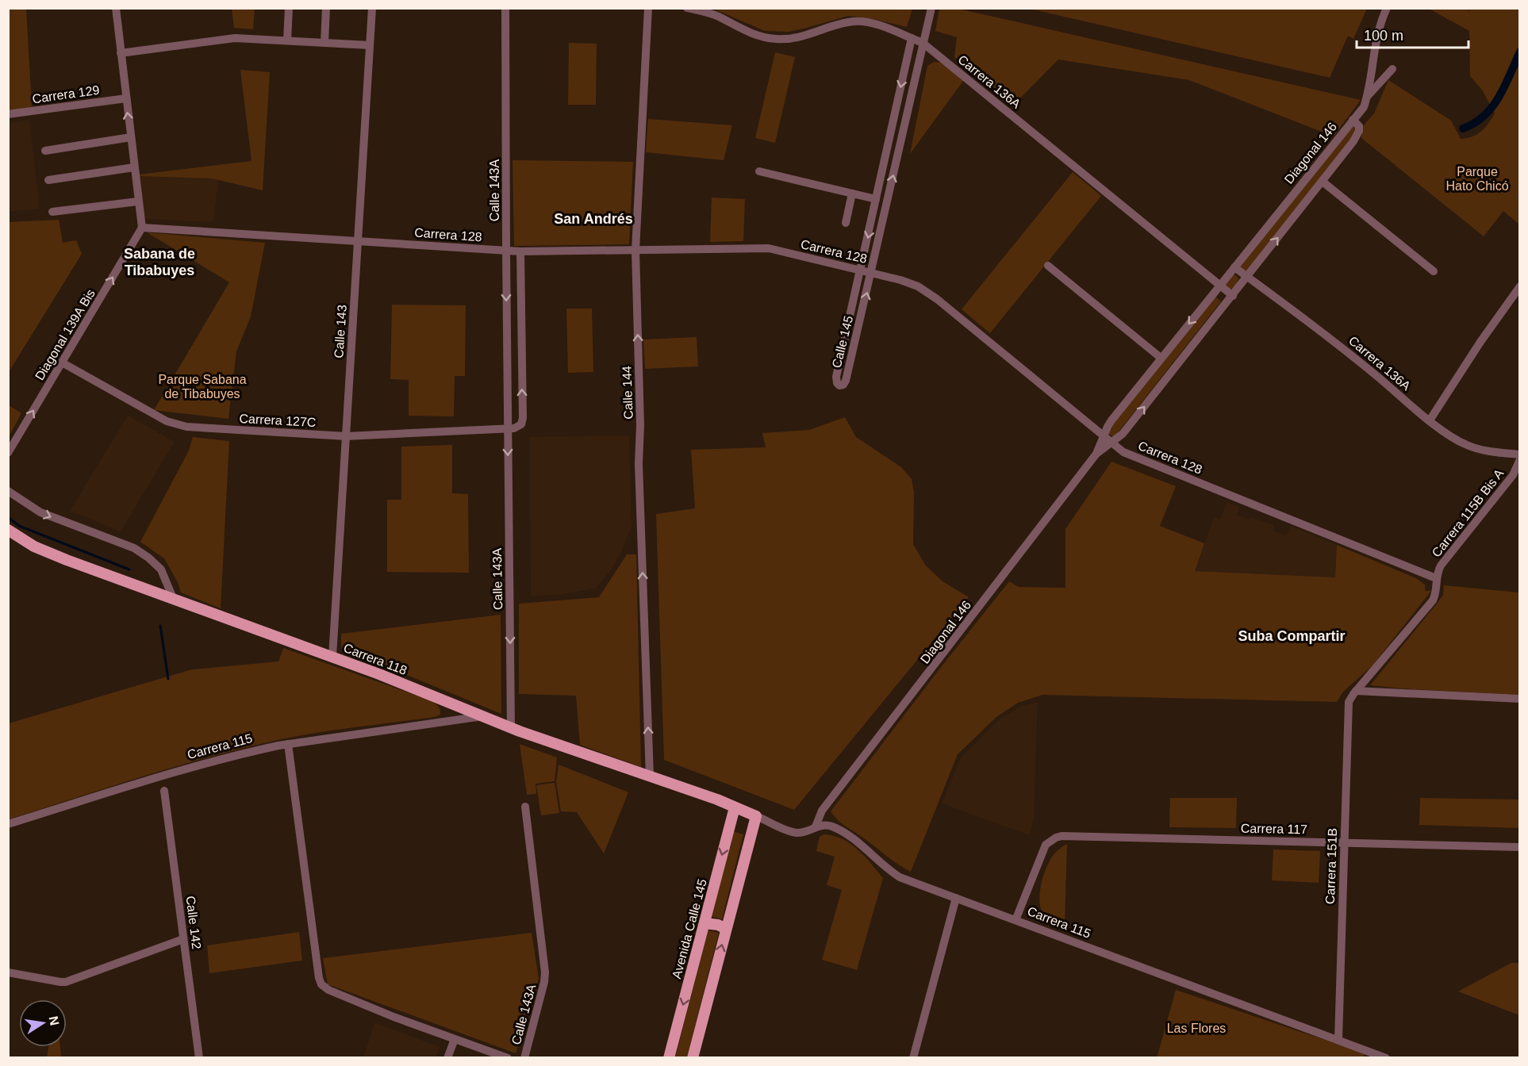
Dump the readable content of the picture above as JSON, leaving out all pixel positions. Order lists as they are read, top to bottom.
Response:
{
  "streets": {
    "main road": ["Carrera 118", "Carrera 115", "Avenida Calle 145"],
    "street": [
      "Carrera 136A",
      "Carrera 129",
      "Diagonal 146",
      "Calle 143A",
      "Carrera 128",
      "Calle 143",
      "Diagonal 139A Bis",
      "Calle 145",
      "Calle 144",
      "Carrera 127C",
      "Carrera 115B Bis A",
      "Carrera 117",
      "Carrera 151B",
      "Calle 142"
    ]
  },
  "crossings": [
    ["Carrera 136A", "Diagonal 146"],
    ["Carrera 136A", "Calle 145"],
    ["Diagonal 146", "Carrera 128"],
    ["Diagonal 146", "Carrera 115"],
    ["Calle 143A", "Carrera 128"],
    ["Calle 143A", "Carrera 127C"],
    ["Calle 143A", "Carrera 118"],
    ["Carrera 128", "Calle 143"],
    ["Carrera 128", "Diagonal 139A Bis"],
    ["Carrera 128", "Calle 145"],
    ["Carrera 128", "Calle 144"],
    ["Carrera 128", "Carrera 115B Bis A"],
    ["Calle 143", "Carrera 127C"],
    ["Calle 143", "Carrera 118"],
    ["Diagonal 139A Bis", "Carrera 127C"],
    ["Calle 144", "Carrera 118"],
    ["Carrera 115B Bis A", "Carrera 151B"],
    ["Carrera 118", "Carrera 115"],
    ["Carrera 118", "Avenida Calle 145"],
    ["Carrera 115", "Carrera 117"],
    ["Carrera 115", "Carrera 151B"],
    ["Carrera 115", "Avenida Calle 145"],
    ["Carrera 117", "Carrera 151B"]
  ],
  "one_way": ["Diagonal 139A Bis", "Calle 144"],
  "districts": ["San Andrés", "Sabana de Tibabuyes", "Suba Compartir"],
  "parks": ["Parque Hato Chicó", "Parque Sabana de Tibabuyes", "Las Flores"],
  "scale_bar": "100 m",
  "north": "right"
}
